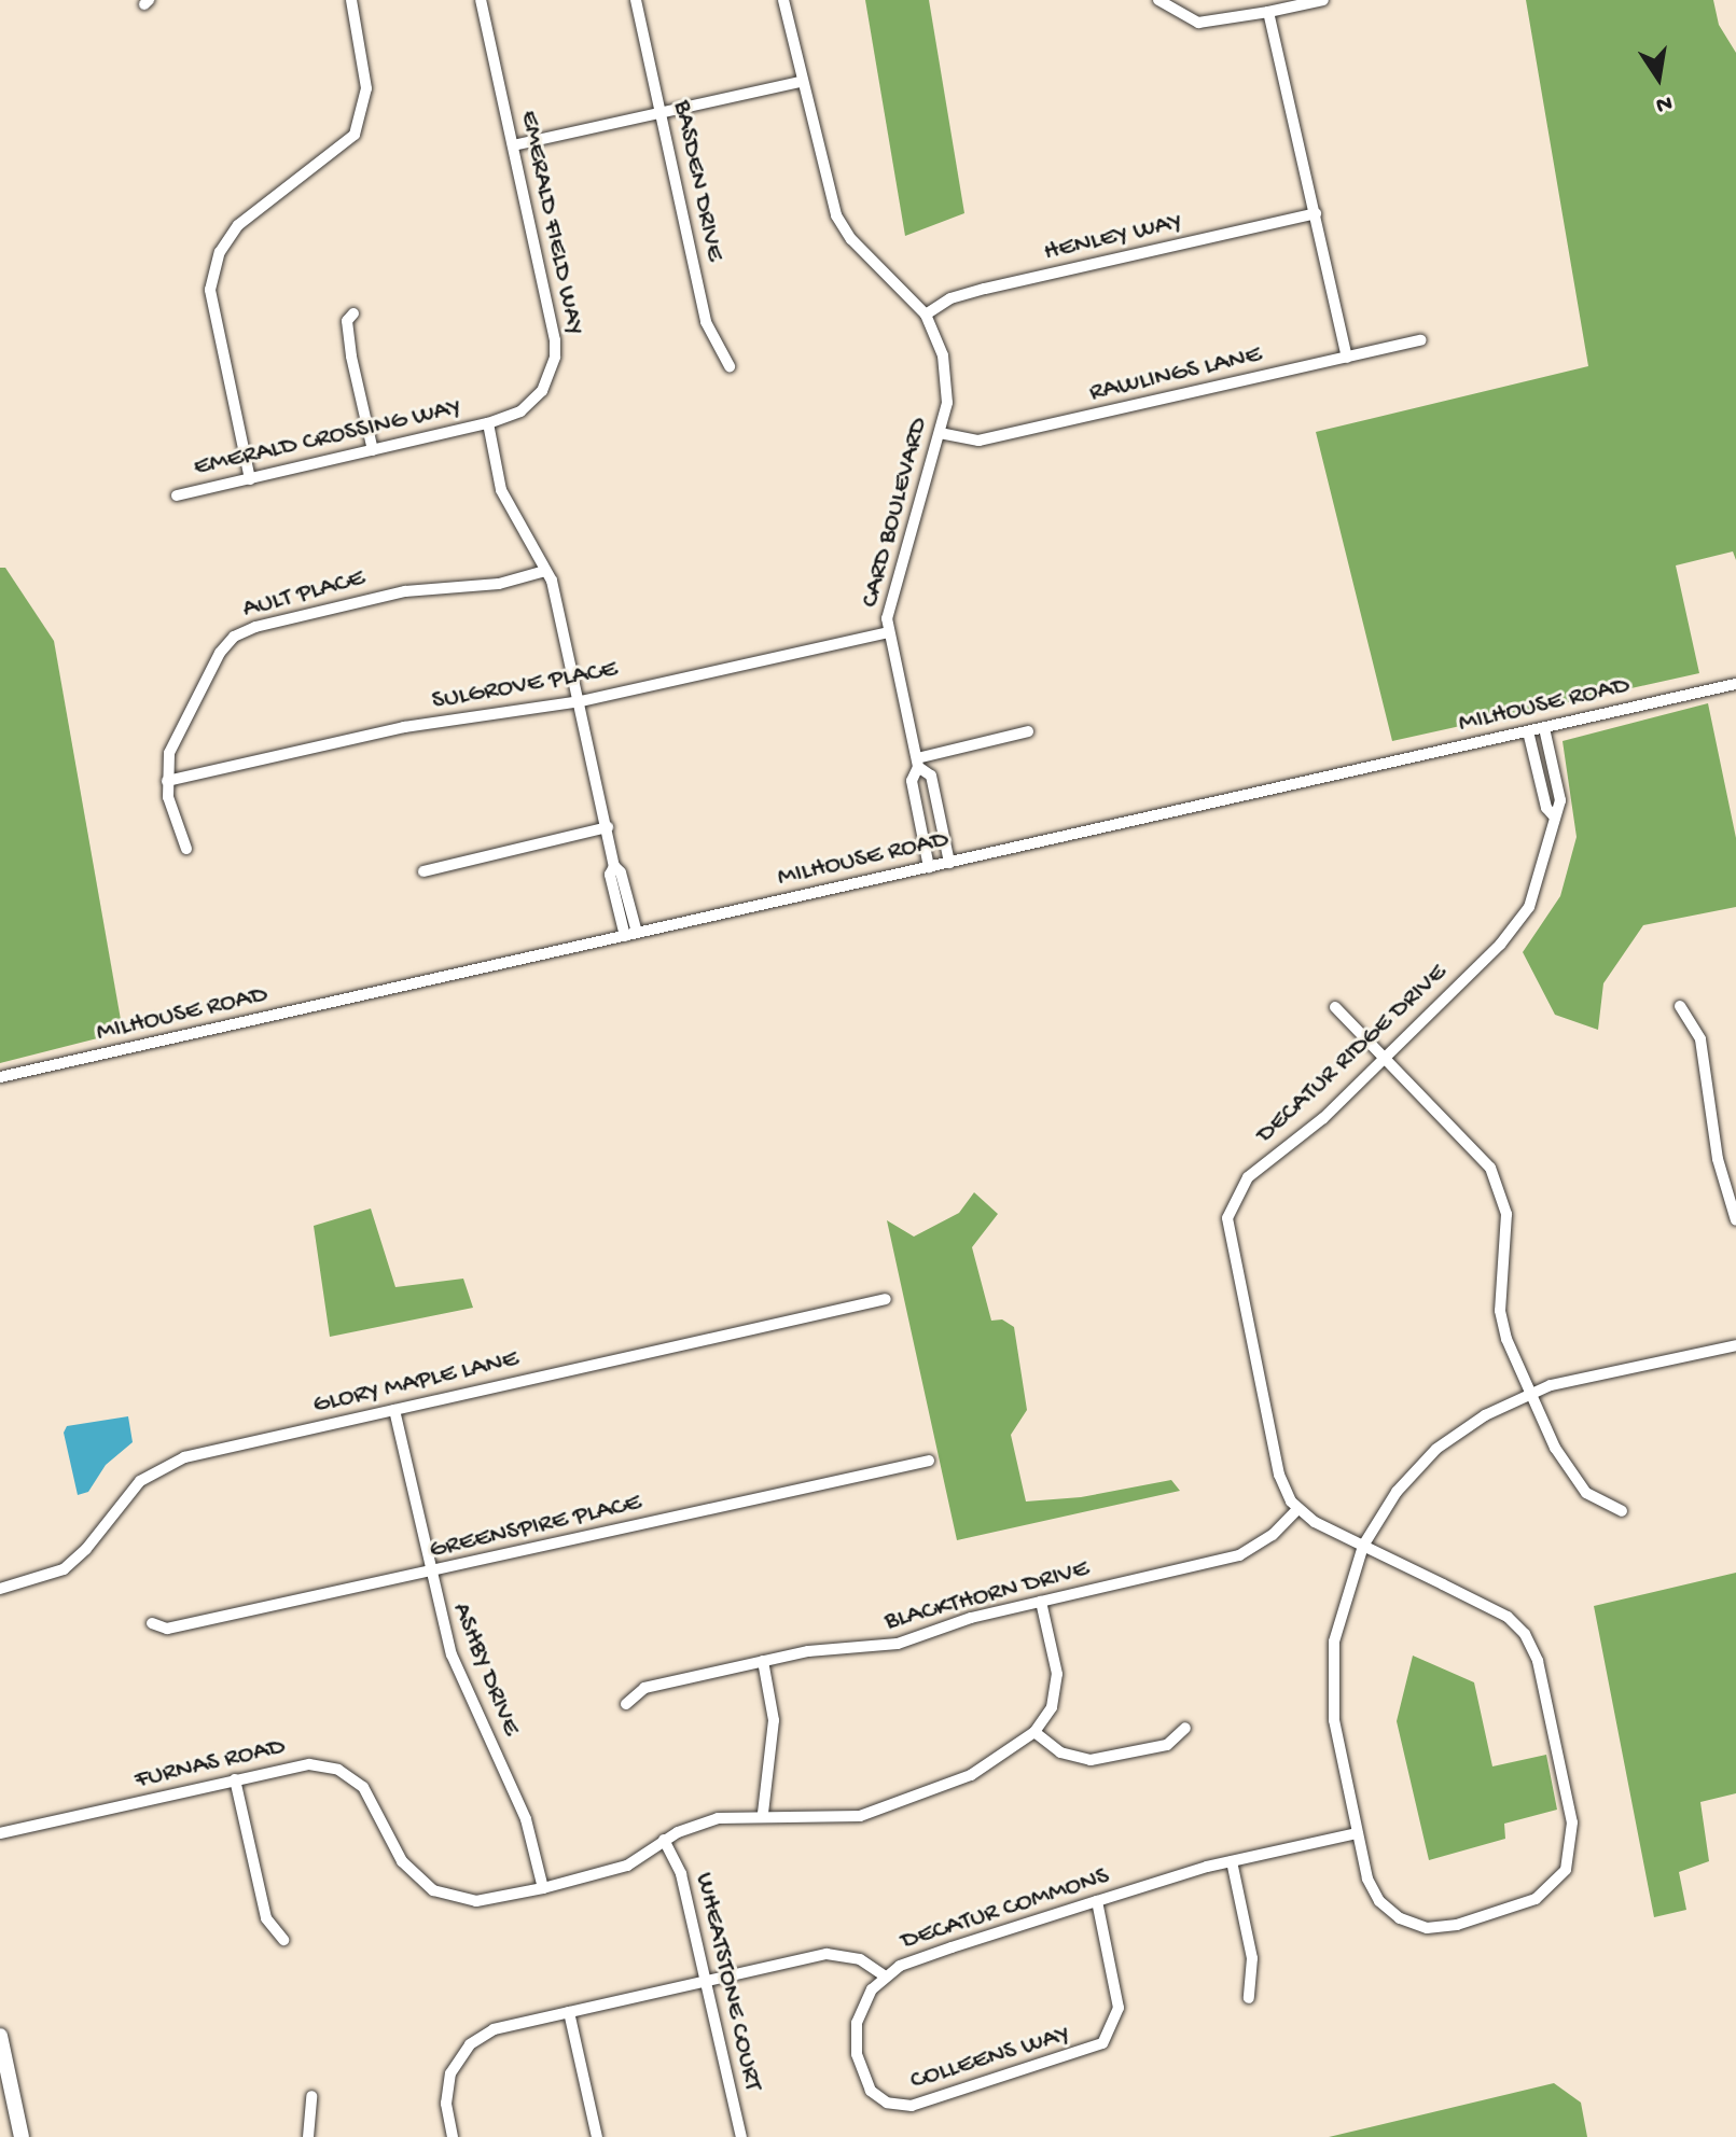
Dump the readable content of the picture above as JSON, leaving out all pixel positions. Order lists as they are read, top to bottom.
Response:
{
  "streets": {
    "street": [
      "BASDEN DRIVE",
      "EMERALD FIELD WAY",
      "HENLEY WAY",
      "RAWLINGS LANE",
      "EMERALD CROSSING WAY",
      "CARD BOULEVARD",
      "AULT PLACE",
      "SULGROVE PLACE",
      "MILHOUSE ROAD",
      "DECATUR RIDGE DRIVE",
      "GLORY MAPLE LANE",
      "GREENSPIRE PLACE",
      "BLACKTHORN DRIVE",
      "ASHBY DRIVE",
      "FURNAS ROAD",
      "DECATUR COMMONS",
      "WHEATSTONE COURT",
      "COLLEENS WAY"
    ]
  },
  "crossings": [
    ["EMERALD FIELD WAY", "EMERALD CROSSING WAY"],
    ["HENLEY WAY", "CARD BOULEVARD"],
    ["RAWLINGS LANE", "CARD BOULEVARD"],
    ["CARD BOULEVARD", "SULGROVE PLACE"],
    ["CARD BOULEVARD", "MILHOUSE ROAD"],
    ["AULT PLACE", "SULGROVE PLACE"],
    ["MILHOUSE ROAD", "DECATUR RIDGE DRIVE"],
    ["DECATUR RIDGE DRIVE", "BLACKTHORN DRIVE"],
    ["GLORY MAPLE LANE", "ASHBY DRIVE"],
    ["GREENSPIRE PLACE", "ASHBY DRIVE"],
    ["ASHBY DRIVE", "FURNAS ROAD"],
    ["FURNAS ROAD", "WHEATSTONE COURT"],
    ["DECATUR COMMONS", "WHEATSTONE COURT"],
    ["DECATUR COMMONS", "COLLEENS WAY"]
  ],
  "north": "bottom"
}
